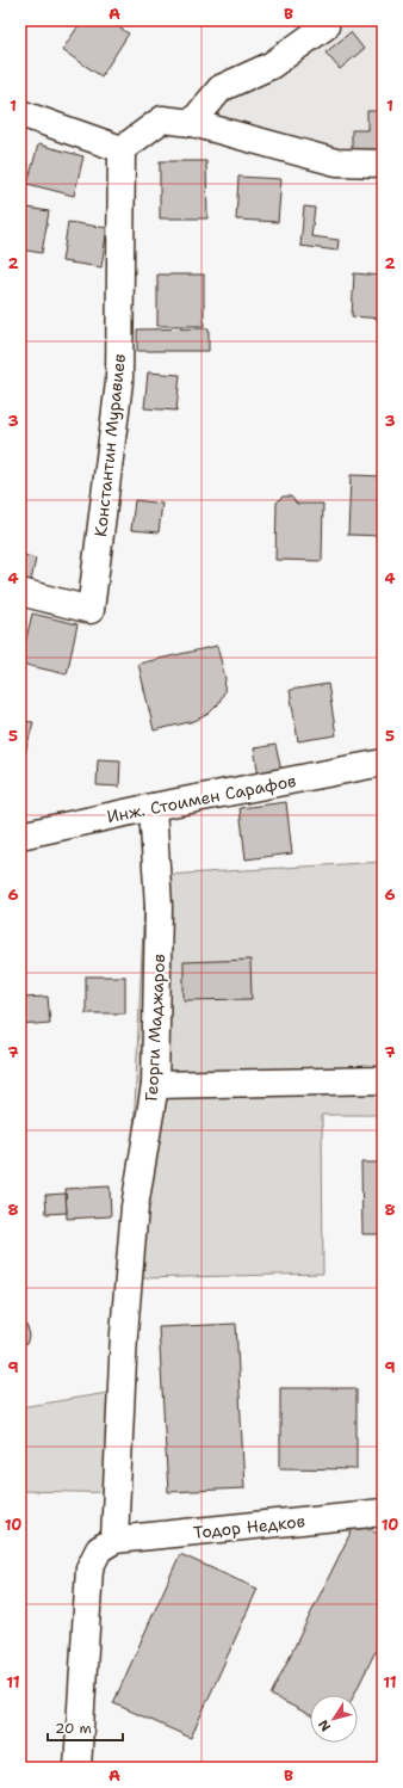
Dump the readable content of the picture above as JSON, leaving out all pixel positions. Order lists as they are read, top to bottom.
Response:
{
  "streets": {
    "street": [
      "Константин Муравиев",
      "Инж. Стоимен Сарафов",
      "Георги Маджаров",
      "Тодор Недков"
    ]
  },
  "crossings": [
    ["Инж. Стоимен Сарафов", "Георги Маджаров"],
    ["Георги Маджаров", "Тодор Недков"]
  ],
  "scale_bar": "20 m",
  "north": "bottom left",
  "grid": {
    "columns": ["A", "B"],
    "rows": [
      "1",
      "2",
      "3",
      "4",
      "5",
      "6",
      "7",
      "8",
      "9",
      "10",
      "11"
    ]
  }
}
